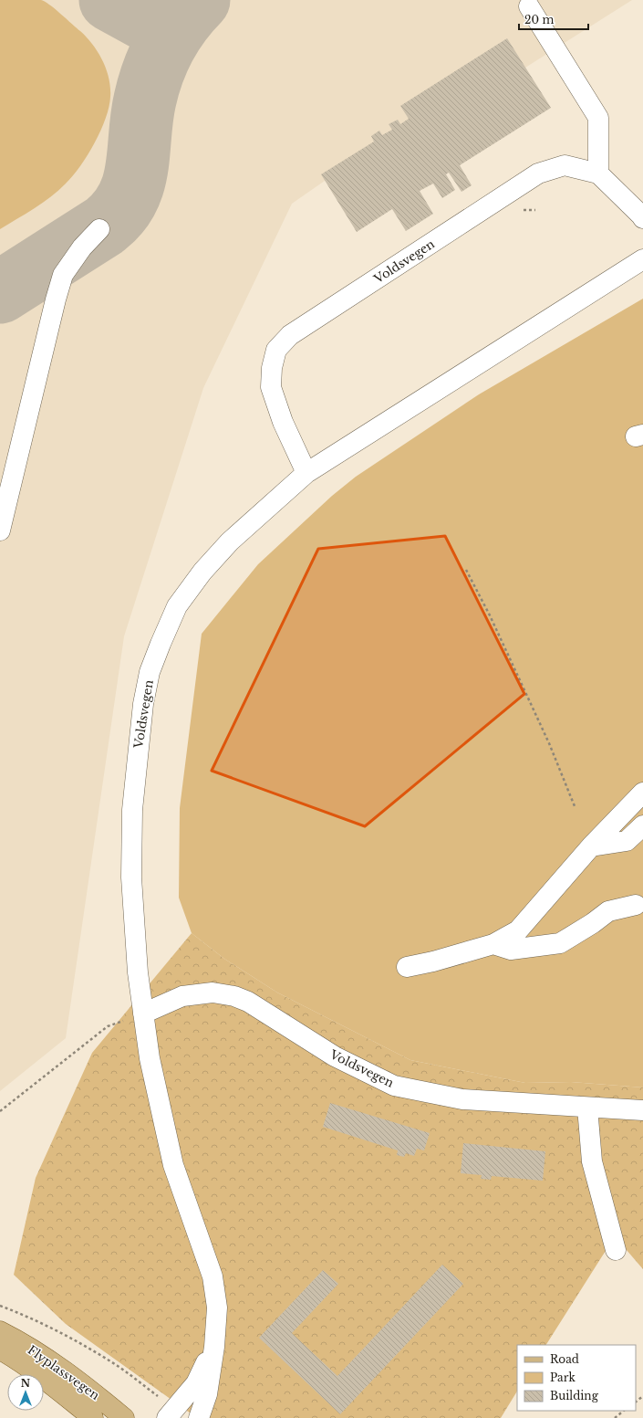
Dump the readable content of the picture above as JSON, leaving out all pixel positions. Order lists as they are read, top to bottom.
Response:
{
  "streets": {
    "main road": ["Flyplassvegen"],
    "street": ["Voldsvegen"]
  },
  "legend": ["Road", "Park", "Building"],
  "scale_bar": "20 m",
  "north": "top"
}
